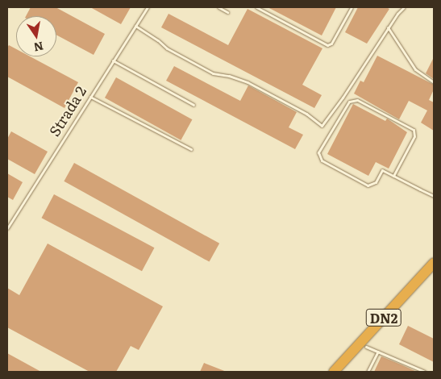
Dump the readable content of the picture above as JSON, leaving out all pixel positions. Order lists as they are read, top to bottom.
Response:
{
  "streets": {
    "highway": ["DN2"],
    "lane": ["Strada 2"]
  },
  "north": "bottom"
}
